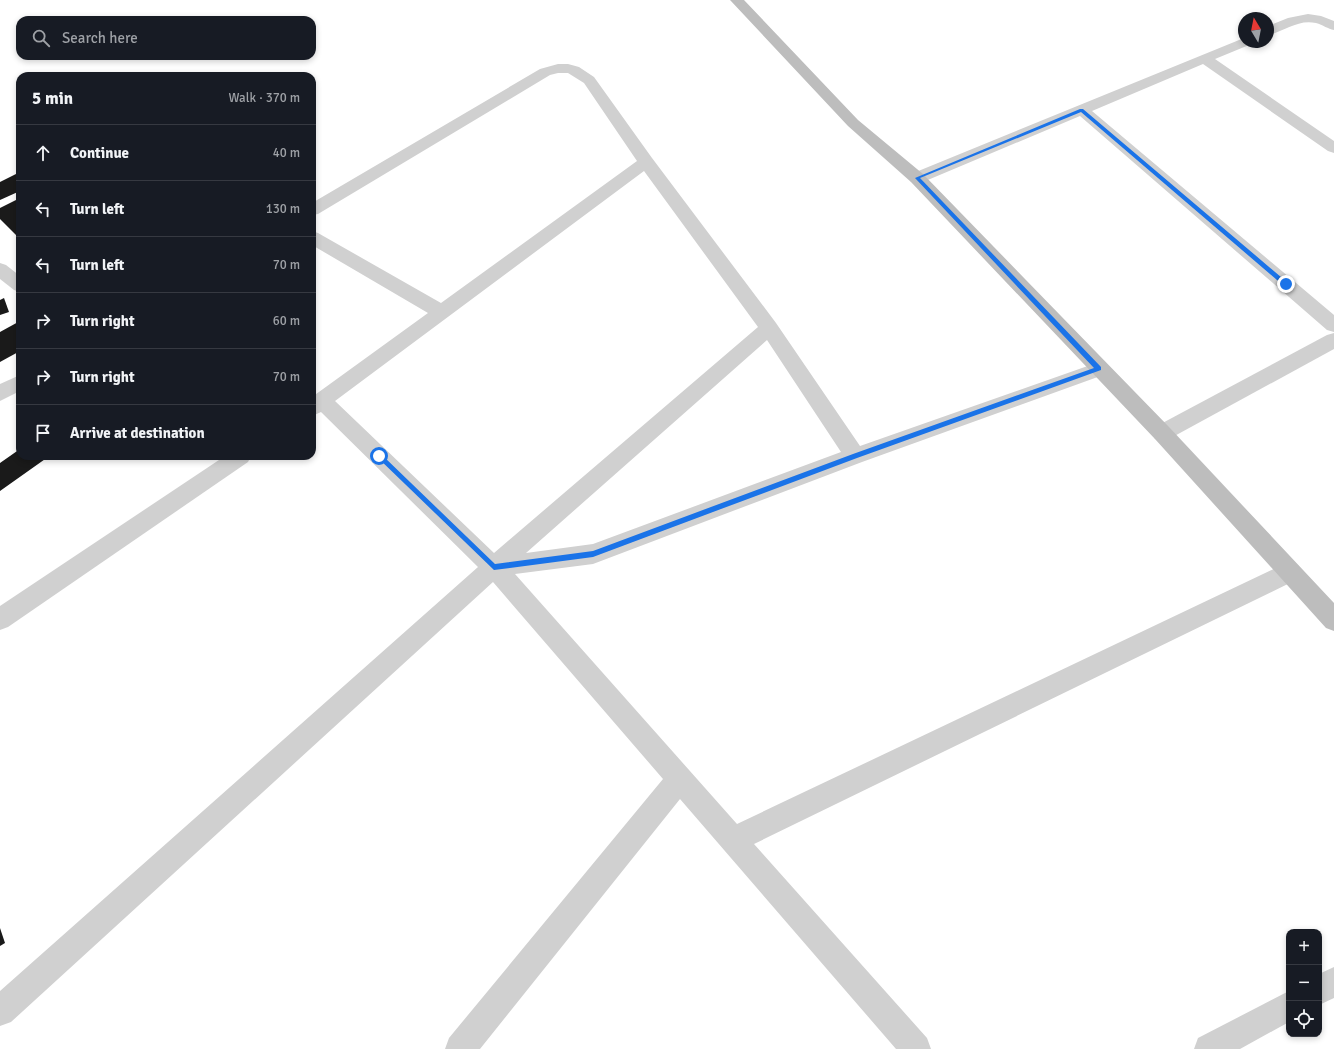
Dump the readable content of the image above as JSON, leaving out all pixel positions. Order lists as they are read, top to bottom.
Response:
{
  "north": "top",
  "page": {
    "search": "Search here",
    "heading": ["5 min", "Walk · 370 m"],
    "list": [
      ["Continue", "40 m"],
      ["Turn left", "130 m"],
      ["Turn left", "70 m"],
      ["Turn right", "60 m"],
      ["Turn right", "70 m"],
      "Arrive at destination"
    ],
    "map_buttons": ["+", "−"]
  }
}
